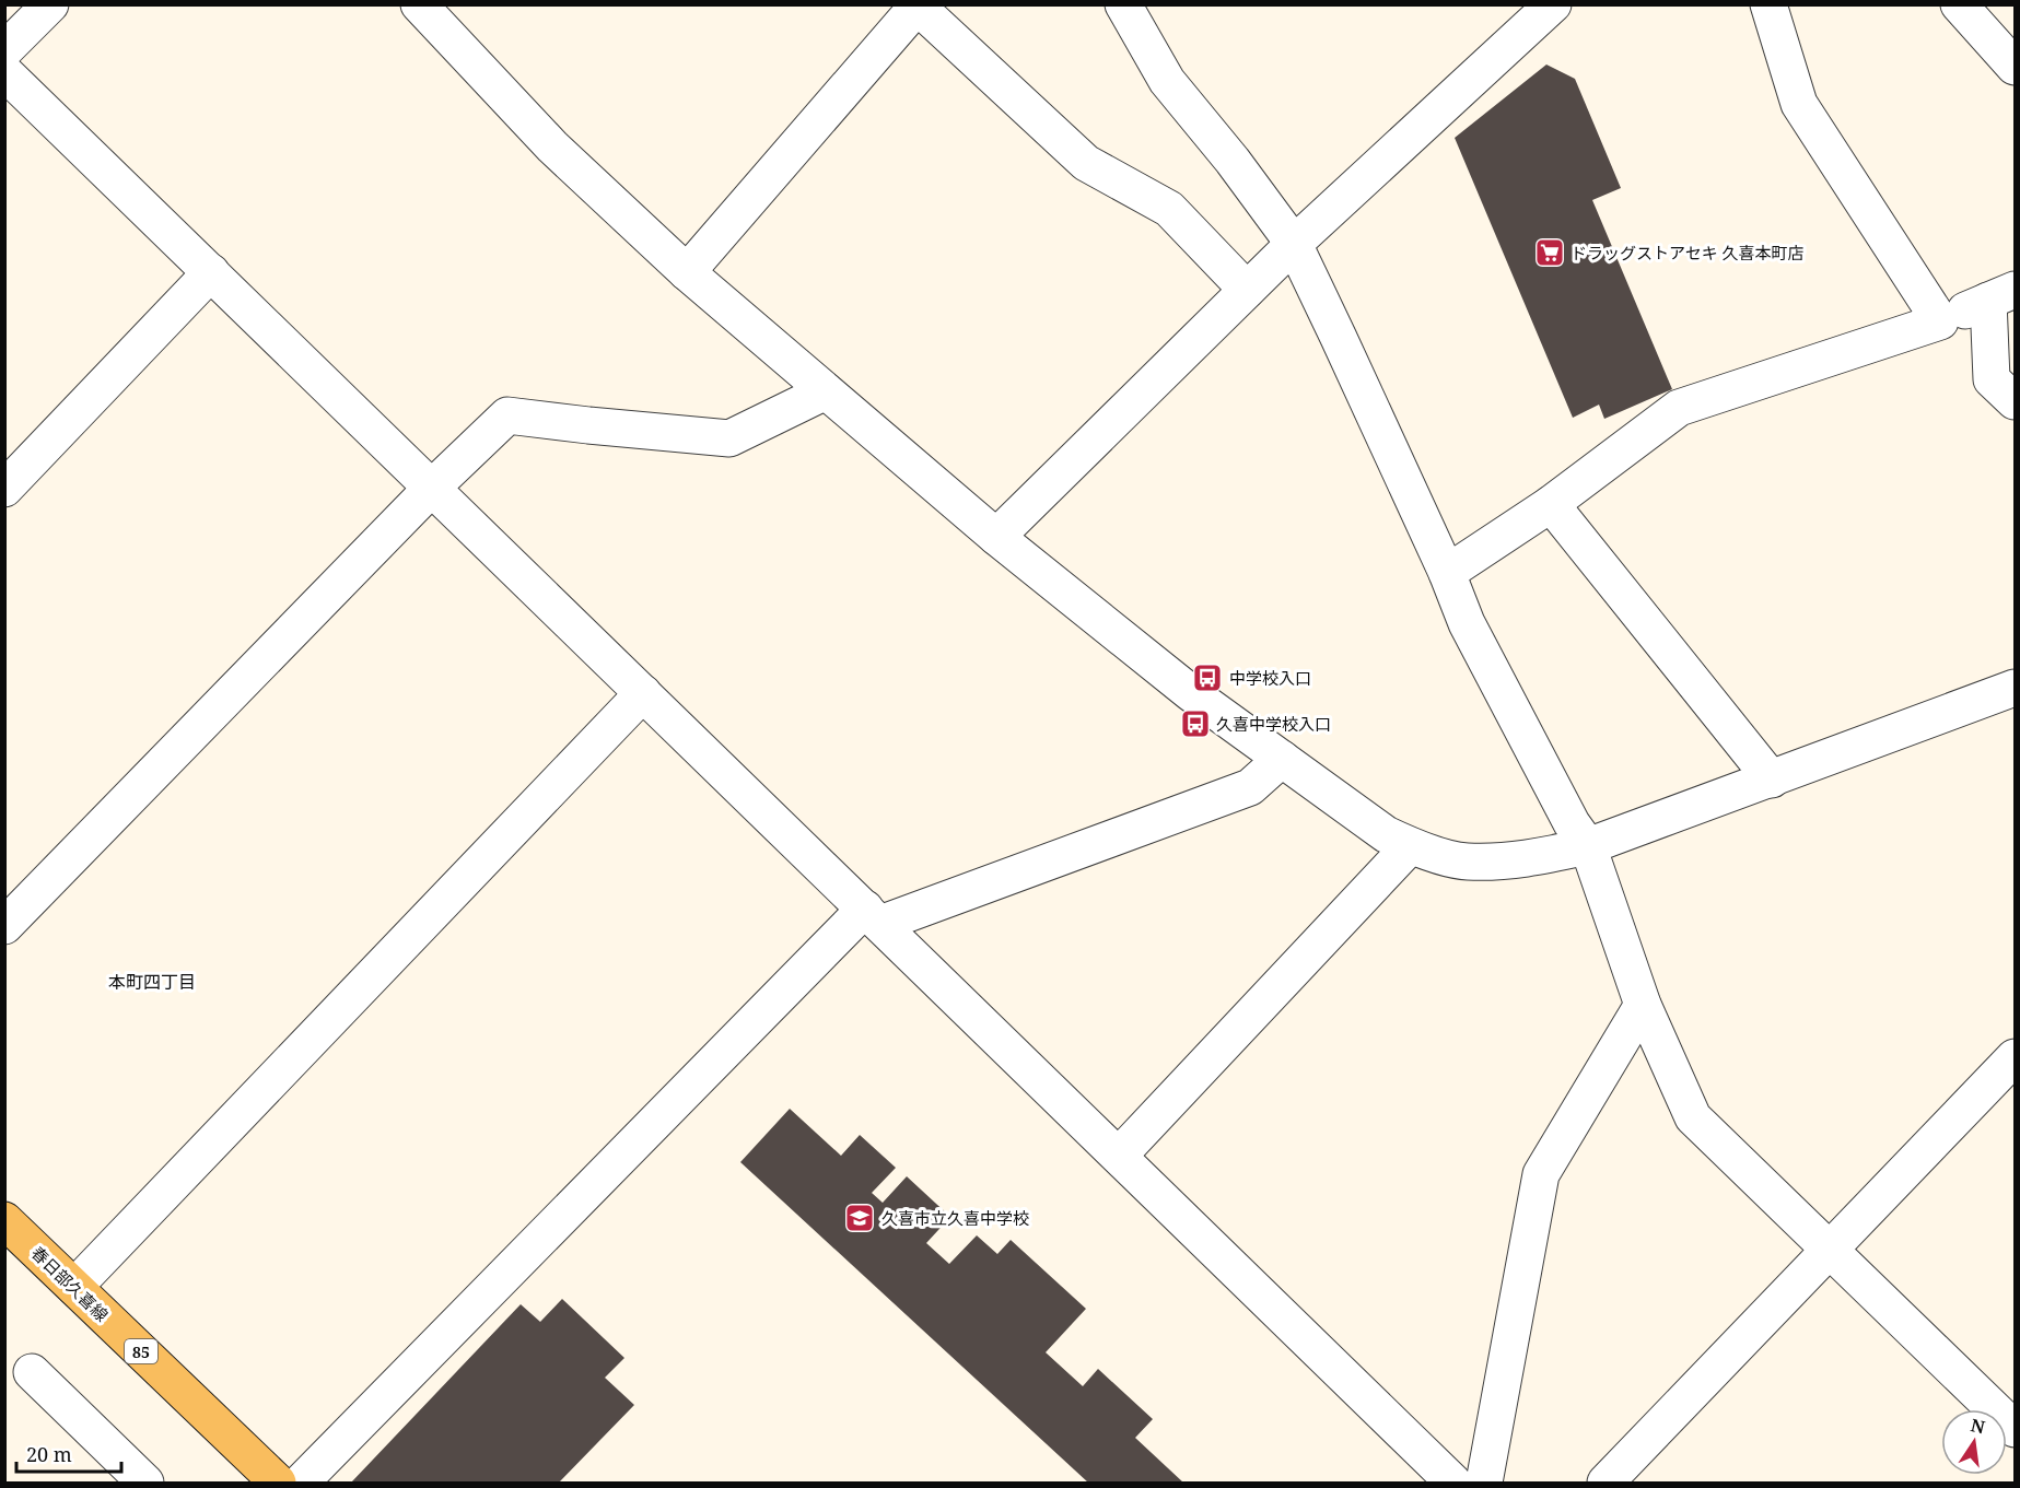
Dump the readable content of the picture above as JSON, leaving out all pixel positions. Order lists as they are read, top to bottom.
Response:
{
  "streets": {
    "main road": ["春日部久喜線", "85"]
  },
  "districts": ["本町四丁目"],
  "places": {
    "supermarket": ["ドラッグストアセキ 久喜本町店"],
    "bus stop": ["中学校入口", "久喜中学校入口"],
    "school or university": ["久喜市立久喜中学校"]
  },
  "scale_bar": "20 m",
  "north": "top"
}
